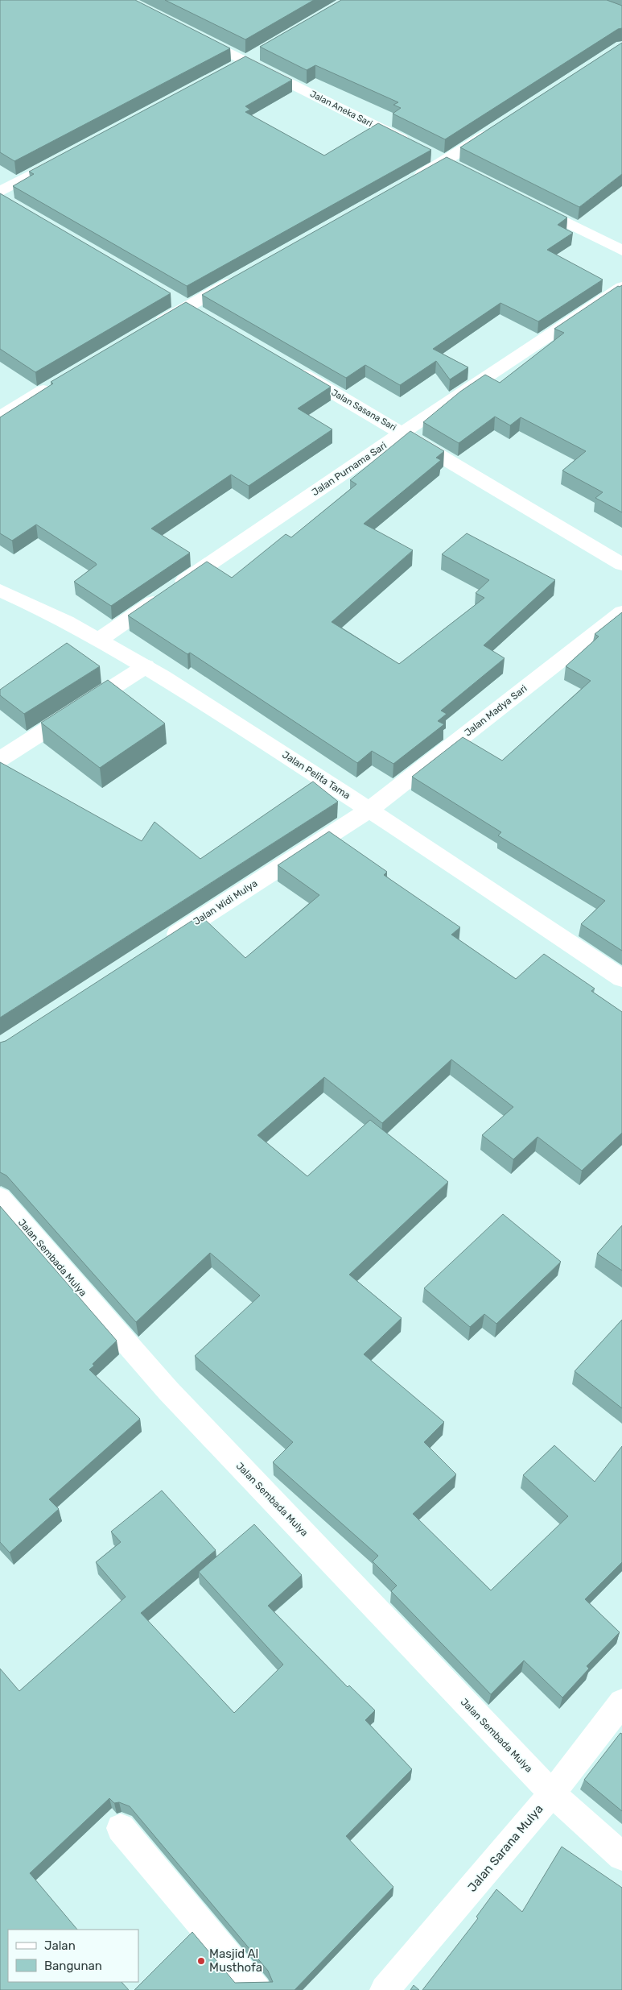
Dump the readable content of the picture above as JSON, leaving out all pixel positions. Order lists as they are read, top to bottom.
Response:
{
  "streets": {
    "street": [
      "Jalan Aneka Sari",
      "Jalan Sasana Sari",
      "Jalan Purnama Sari",
      "Jalan Madya Sari",
      "Jalan Pelita Tama",
      "Jalan Widi Mulya",
      "Jalan Sembada Mulya",
      "Jalan Sarana Mulya"
    ]
  },
  "crossings": [
    ["Jalan Sasana Sari", "Jalan Purnama Sari"],
    ["Jalan Purnama Sari", "Jalan Pelita Tama"],
    ["Jalan Madya Sari", "Jalan Pelita Tama"],
    ["Jalan Madya Sari", "Jalan Widi Mulya"],
    ["Jalan Pelita Tama", "Jalan Widi Mulya"],
    ["Jalan Sembada Mulya", "Jalan Sarana Mulya"]
  ],
  "places": ["Masjid Al Musthofa"],
  "legend": ["Jalan", "Bangunan"]
}
